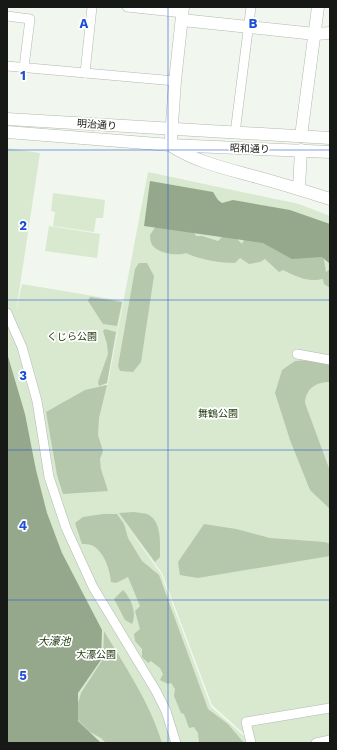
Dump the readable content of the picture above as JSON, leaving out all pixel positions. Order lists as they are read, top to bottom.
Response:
{
  "streets": {
    "street": ["明治通り", "昭和通り"]
  },
  "crossings": [
    ["明治通り", "昭和通り"]
  ],
  "water": ["大濠池"],
  "parks": ["くじら公園", "舞鶴公園", "大濠公園"],
  "grid": {
    "columns": ["A", "B"],
    "rows": [
      "1",
      "2",
      "3",
      "4",
      "5"
    ]
  }
}
